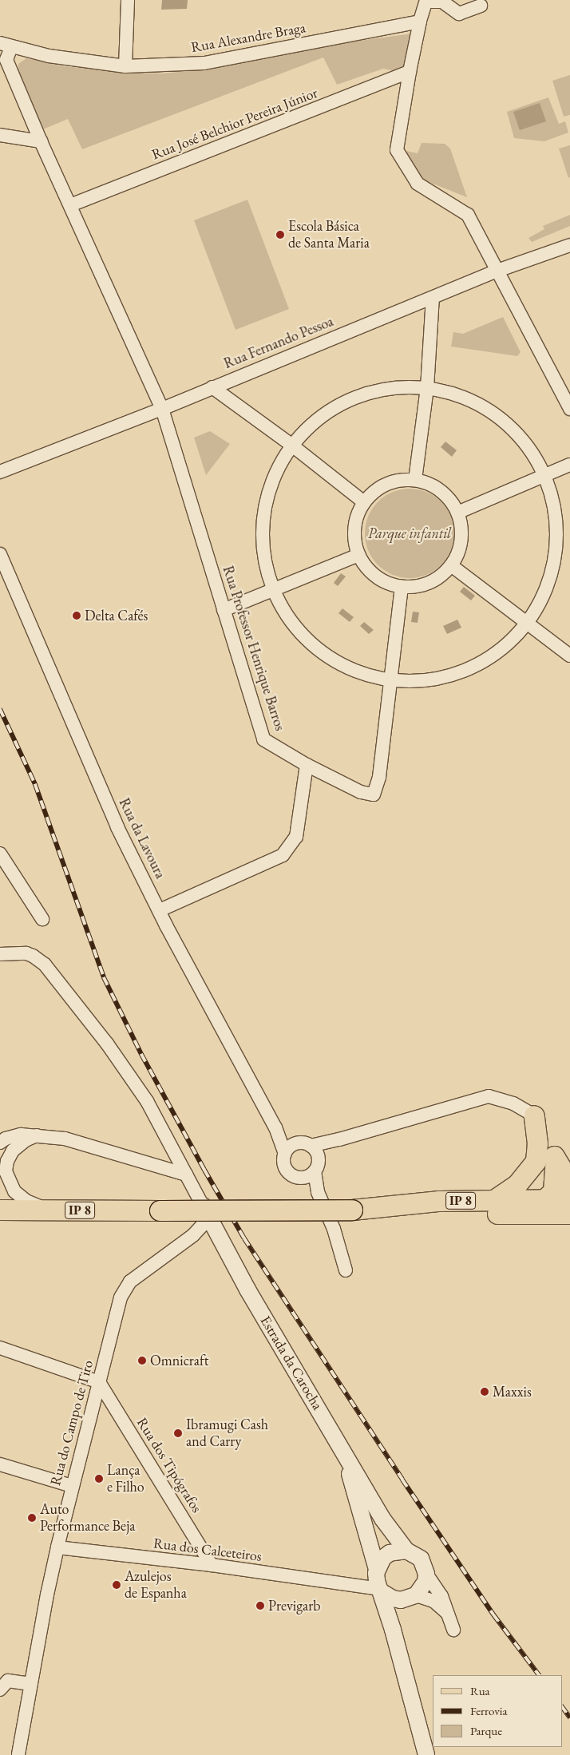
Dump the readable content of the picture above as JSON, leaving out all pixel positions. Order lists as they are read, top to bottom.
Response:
{
  "streets": {
    "main road": ["IP 8"],
    "street": [
      "Rua Alexandre Braga",
      "Rua José Belchior Pereira Júnior",
      "Rua Fernando Pessoa",
      "Rua Professor Henrique Barros",
      "Rua da Lavoura",
      "Estrada da Carocha",
      "Rua do Campo de Tiro",
      "Rua dos Tipógrafos",
      "Rua dos Calceteiros"
    ]
  },
  "crossings": [
    ["Rua Alexandre Braga", "Rua Professor Henrique Barros"],
    ["Rua José Belchior Pereira Júnior", "Rua Professor Henrique Barros"],
    ["Rua Fernando Pessoa", "Rua Professor Henrique Barros"],
    ["Estrada da Carocha", "Rua do Campo de Tiro"],
    ["Rua do Campo de Tiro", "Rua dos Tipógrafos"],
    ["Rua do Campo de Tiro", "Rua dos Calceteiros"],
    ["Rua dos Tipógrafos", "Rua dos Calceteiros"]
  ],
  "parks": ["Parque infantil"],
  "places": [
    "Escola Básica de Santa Maria",
    "Delta Cafés",
    "Omnicraft",
    "Maxxis",
    "Ibramugi Cash and Carry",
    "Lança e Filho",
    "Auto Performance Beja",
    "Azulejos de Espanha",
    "Previgarb"
  ],
  "legend": ["Rua", "Ferrovia", "Parque"]
}
